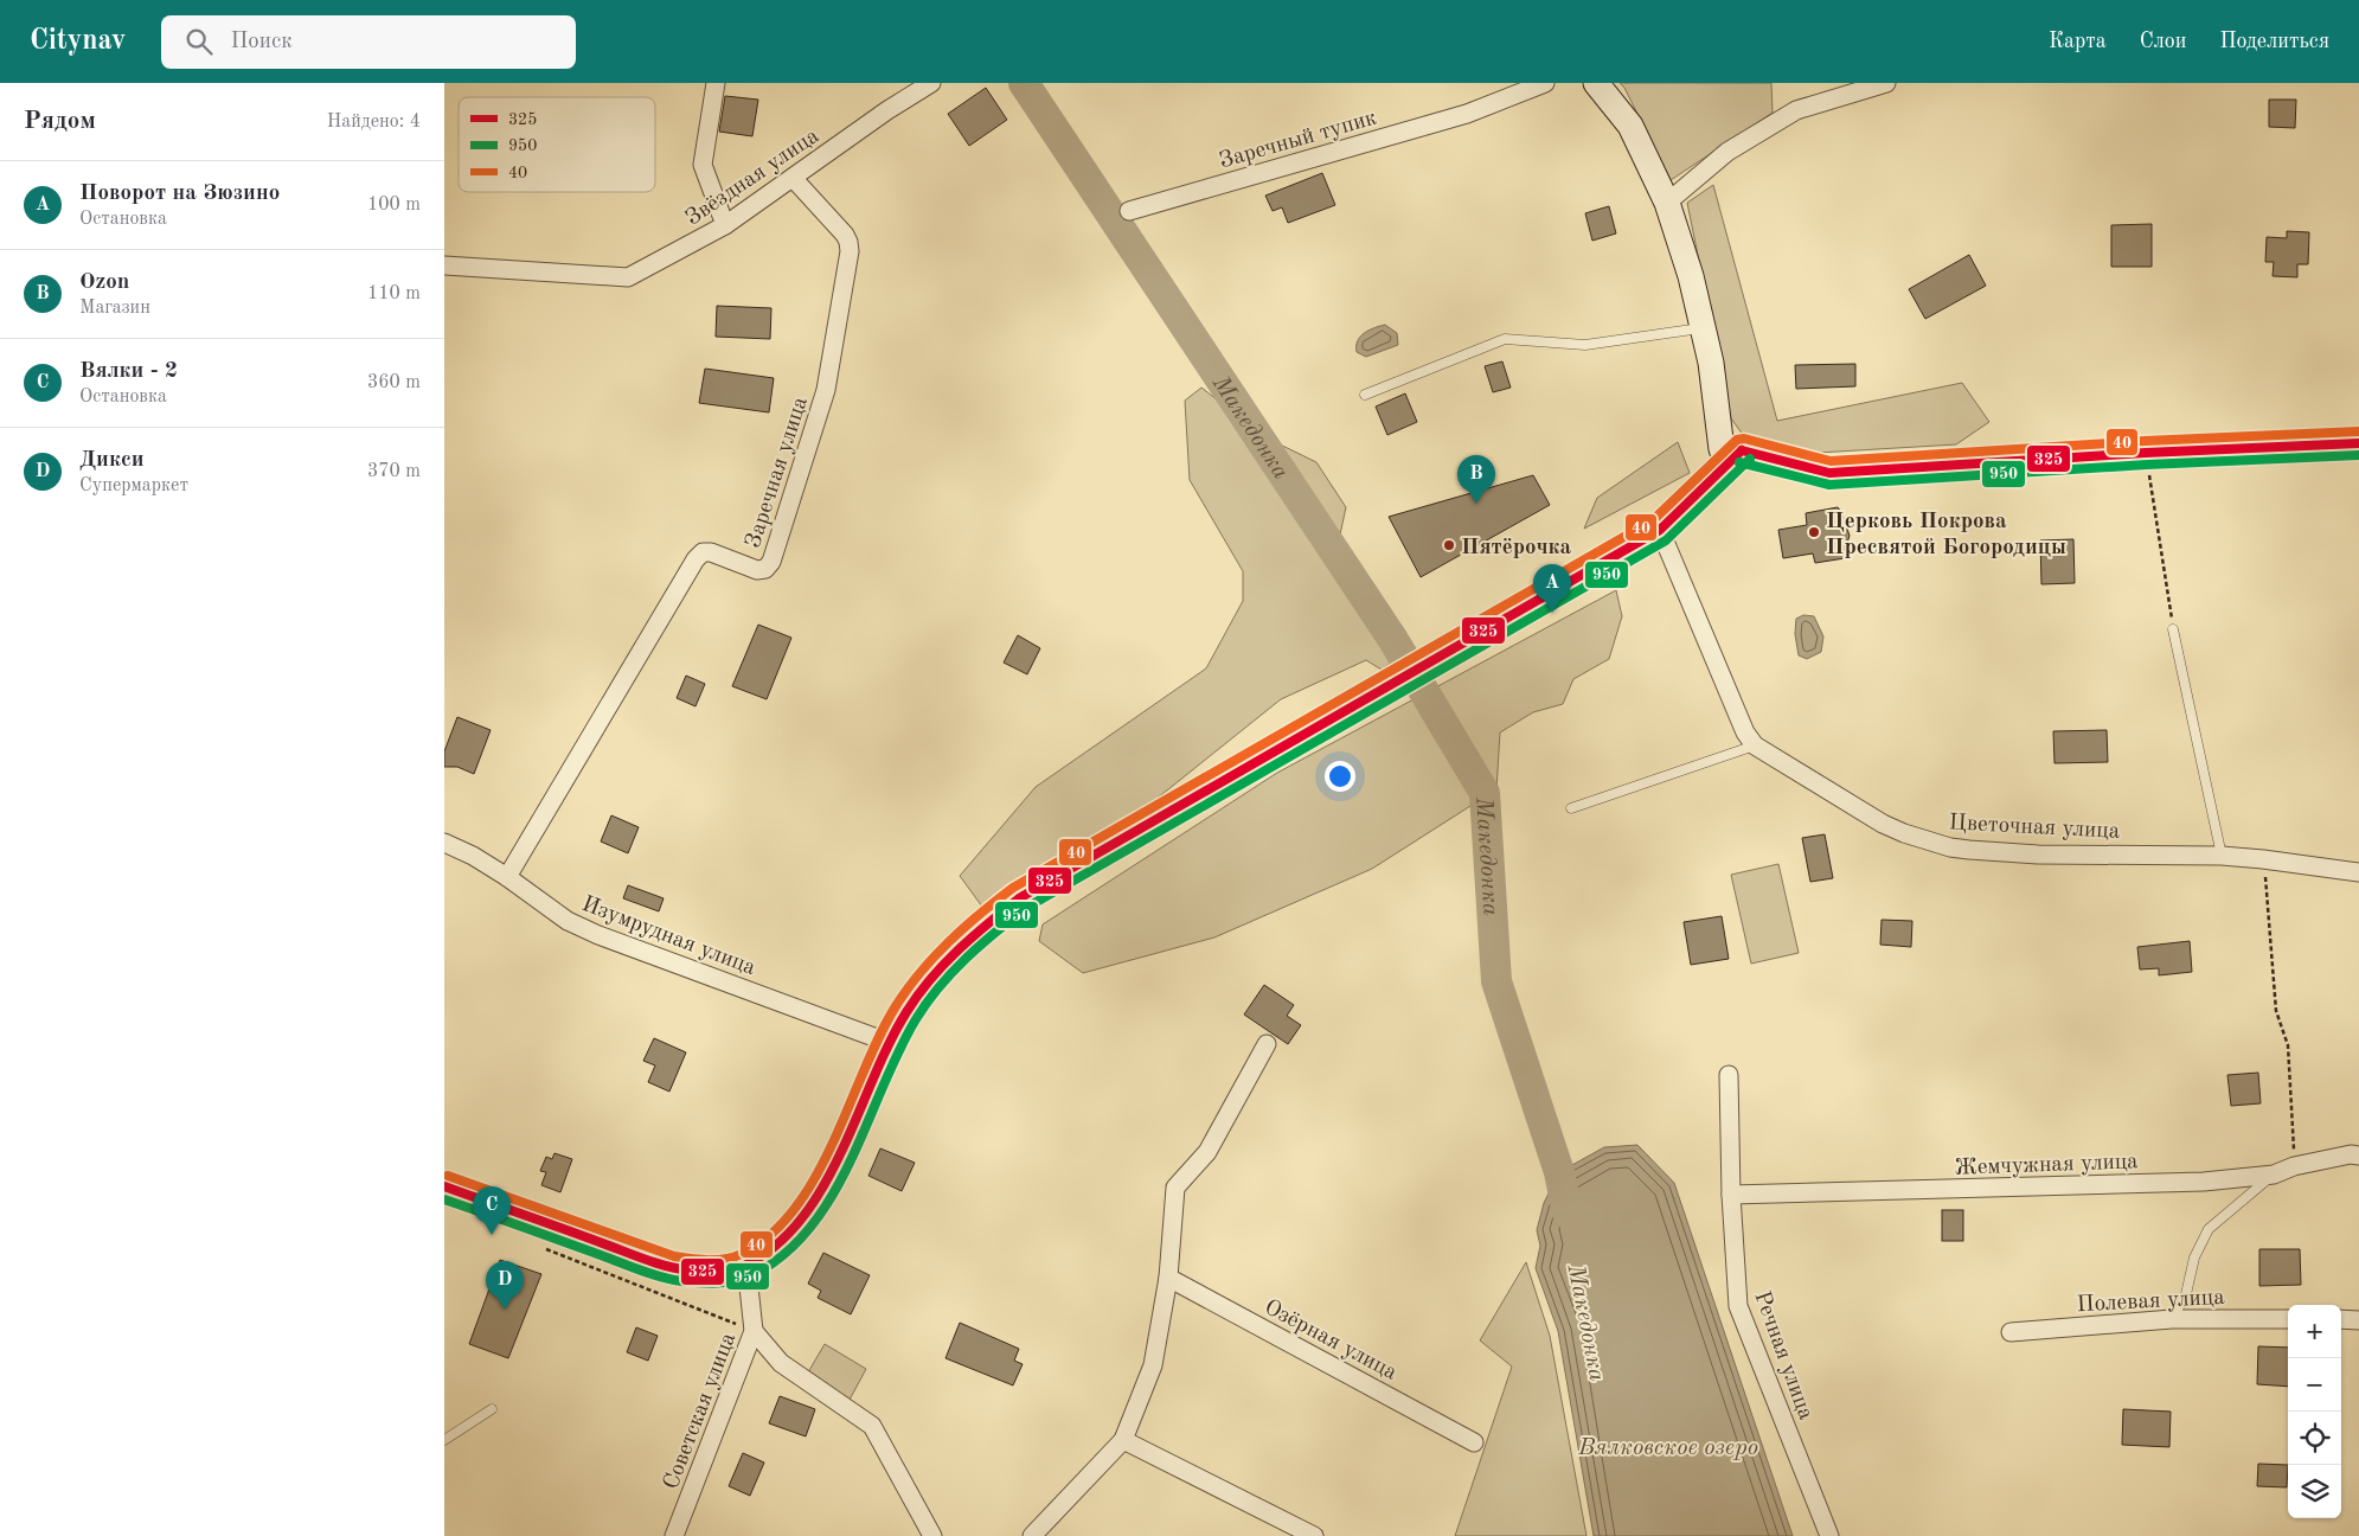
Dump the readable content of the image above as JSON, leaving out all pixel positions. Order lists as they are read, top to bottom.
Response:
{
  "streets": {
    "street": [
      "Заречный тупик",
      "Звёздная улица",
      "Заречная улица",
      "Цветочная улица",
      "Изумрудная улица",
      "Жемчужная улица",
      "Полевая улица",
      "Озёрная улица",
      "Речная улица",
      "Советская улица"
    ]
  },
  "crossings": [
    ["Звёздная улица", "Заречная улица"],
    ["Заречная улица", "Изумрудная улица"],
    ["Жемчужная улица", "Речная улица"]
  ],
  "water": ["Македонка", "Вялковское озеро"],
  "places": ["Церковь Покрова Пресвятой Богородицы", "Пятёрочка"],
  "lines": ["transit line 40", "transit line 325", "transit line 950"],
  "legend": ["325", "950", "40"],
  "page": {
    "header": "Citynav",
    "search": "Поиск",
    "nav": ["Карта", "Слои", "Поделиться"],
    "heading": ["Рядом", "Найдено: 4"],
    "list": [
      {
        "mark": "A",
        "name": "Поворот на Зюзино",
        "note": "Остановка",
        "value": "100 m"
      },
      {
        "mark": "B",
        "name": "Ozon",
        "note": "Магазин",
        "value": "110 m"
      },
      {
        "mark": "C",
        "name": "Вялки - 2",
        "note": "Остановка",
        "value": "360 m"
      },
      {
        "mark": "D",
        "name": "Дикси",
        "note": "Супермаркет",
        "value": "370 m"
      }
    ],
    "pins": [
      "B",
      "A",
      "C",
      "D"
    ],
    "map_buttons": ["+", "−"]
  }
}
